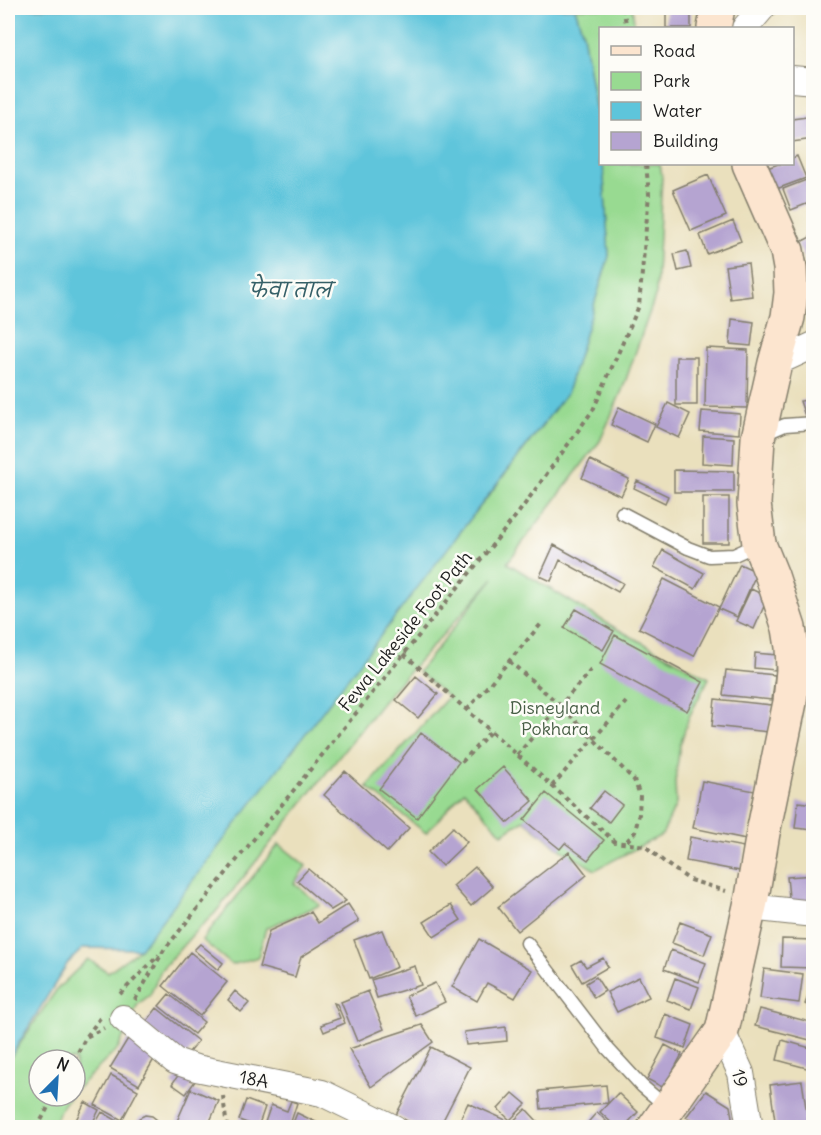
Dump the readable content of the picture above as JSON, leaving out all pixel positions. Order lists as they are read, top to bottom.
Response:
{
  "streets": {
    "street": ["19", "18A"],
    "path": ["Fewa Lakeside Foot Path"]
  },
  "crossings": [
    ["Fewa Lakeside Foot Path", "18A"]
  ],
  "water": ["फेवा ताल"],
  "parks": ["Disneyland Pokhara"],
  "legend": [
    "Road",
    "Park",
    "Water",
    "Building"
  ],
  "north": "top right"
}
